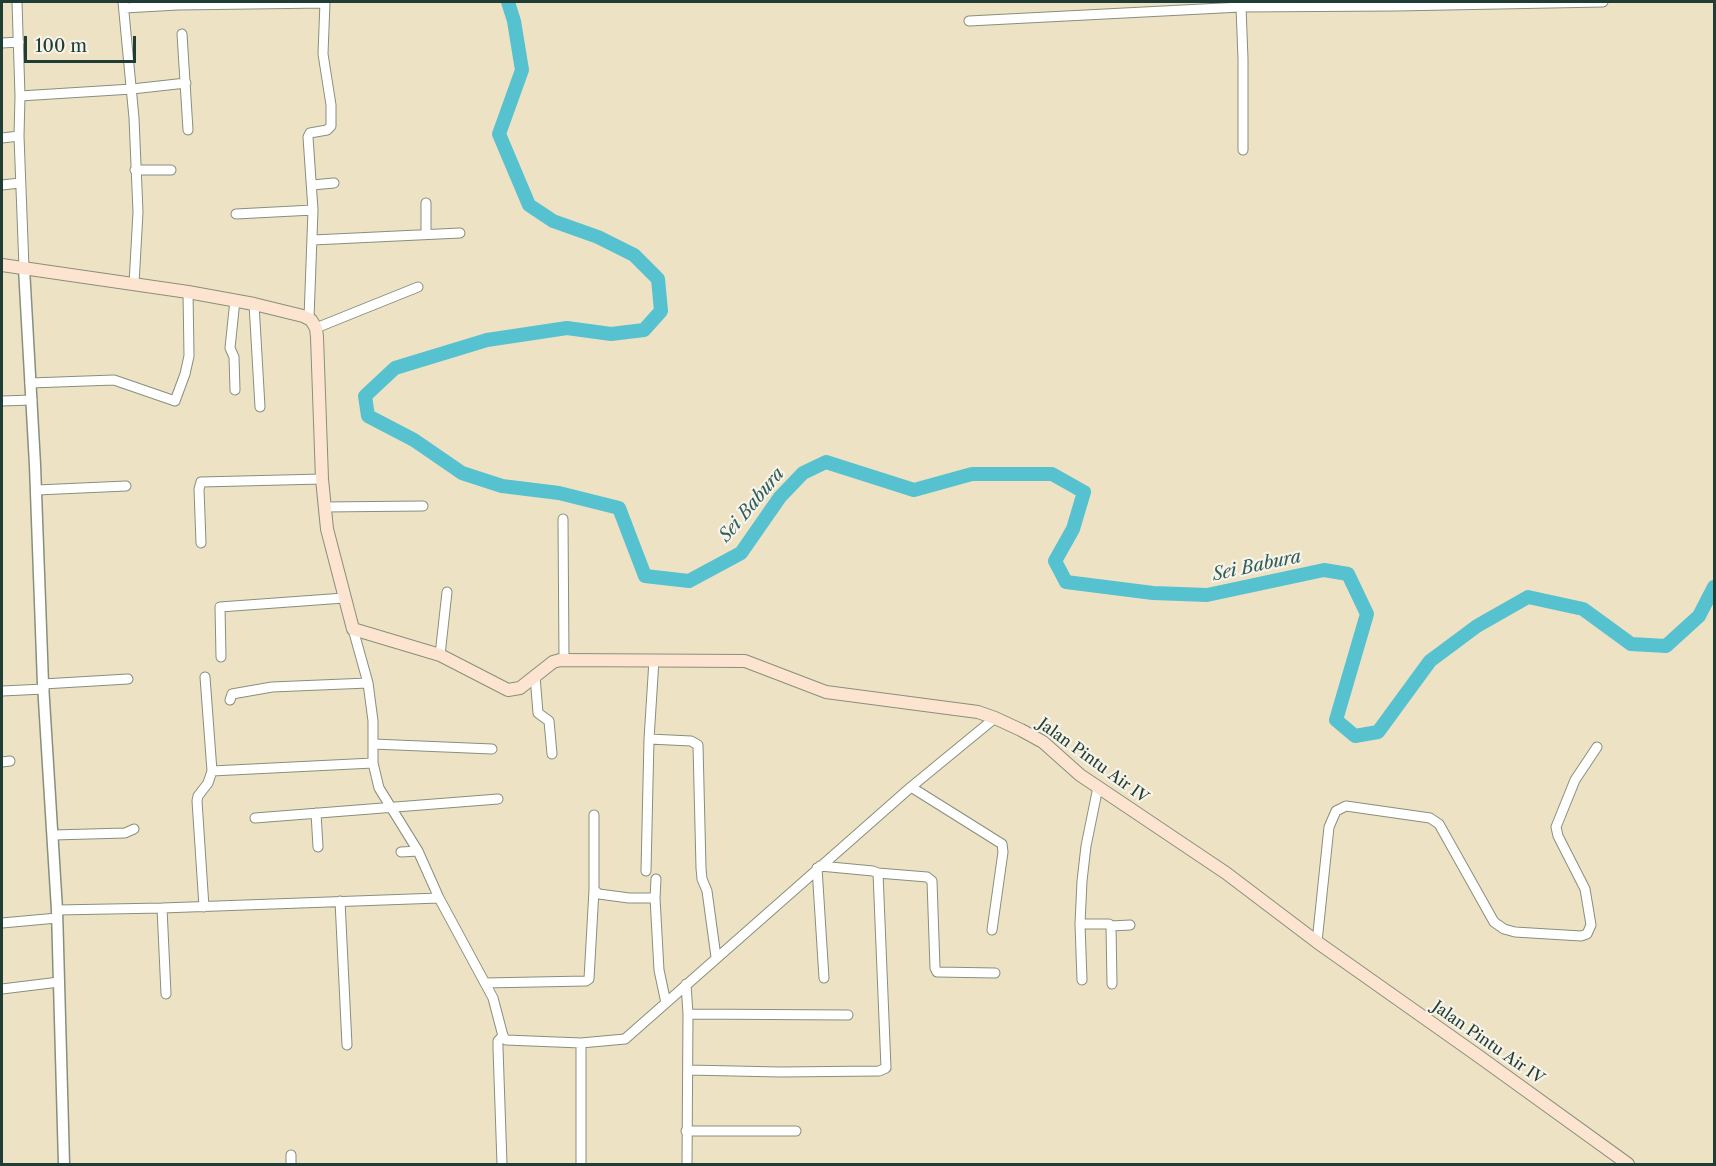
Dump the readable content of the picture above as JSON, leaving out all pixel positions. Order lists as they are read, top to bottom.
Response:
{
  "streets": {
    "main road": ["Jalan Pintu Air IV"]
  },
  "water": ["Sei Babura"],
  "scale_bar": "100 m"
}
